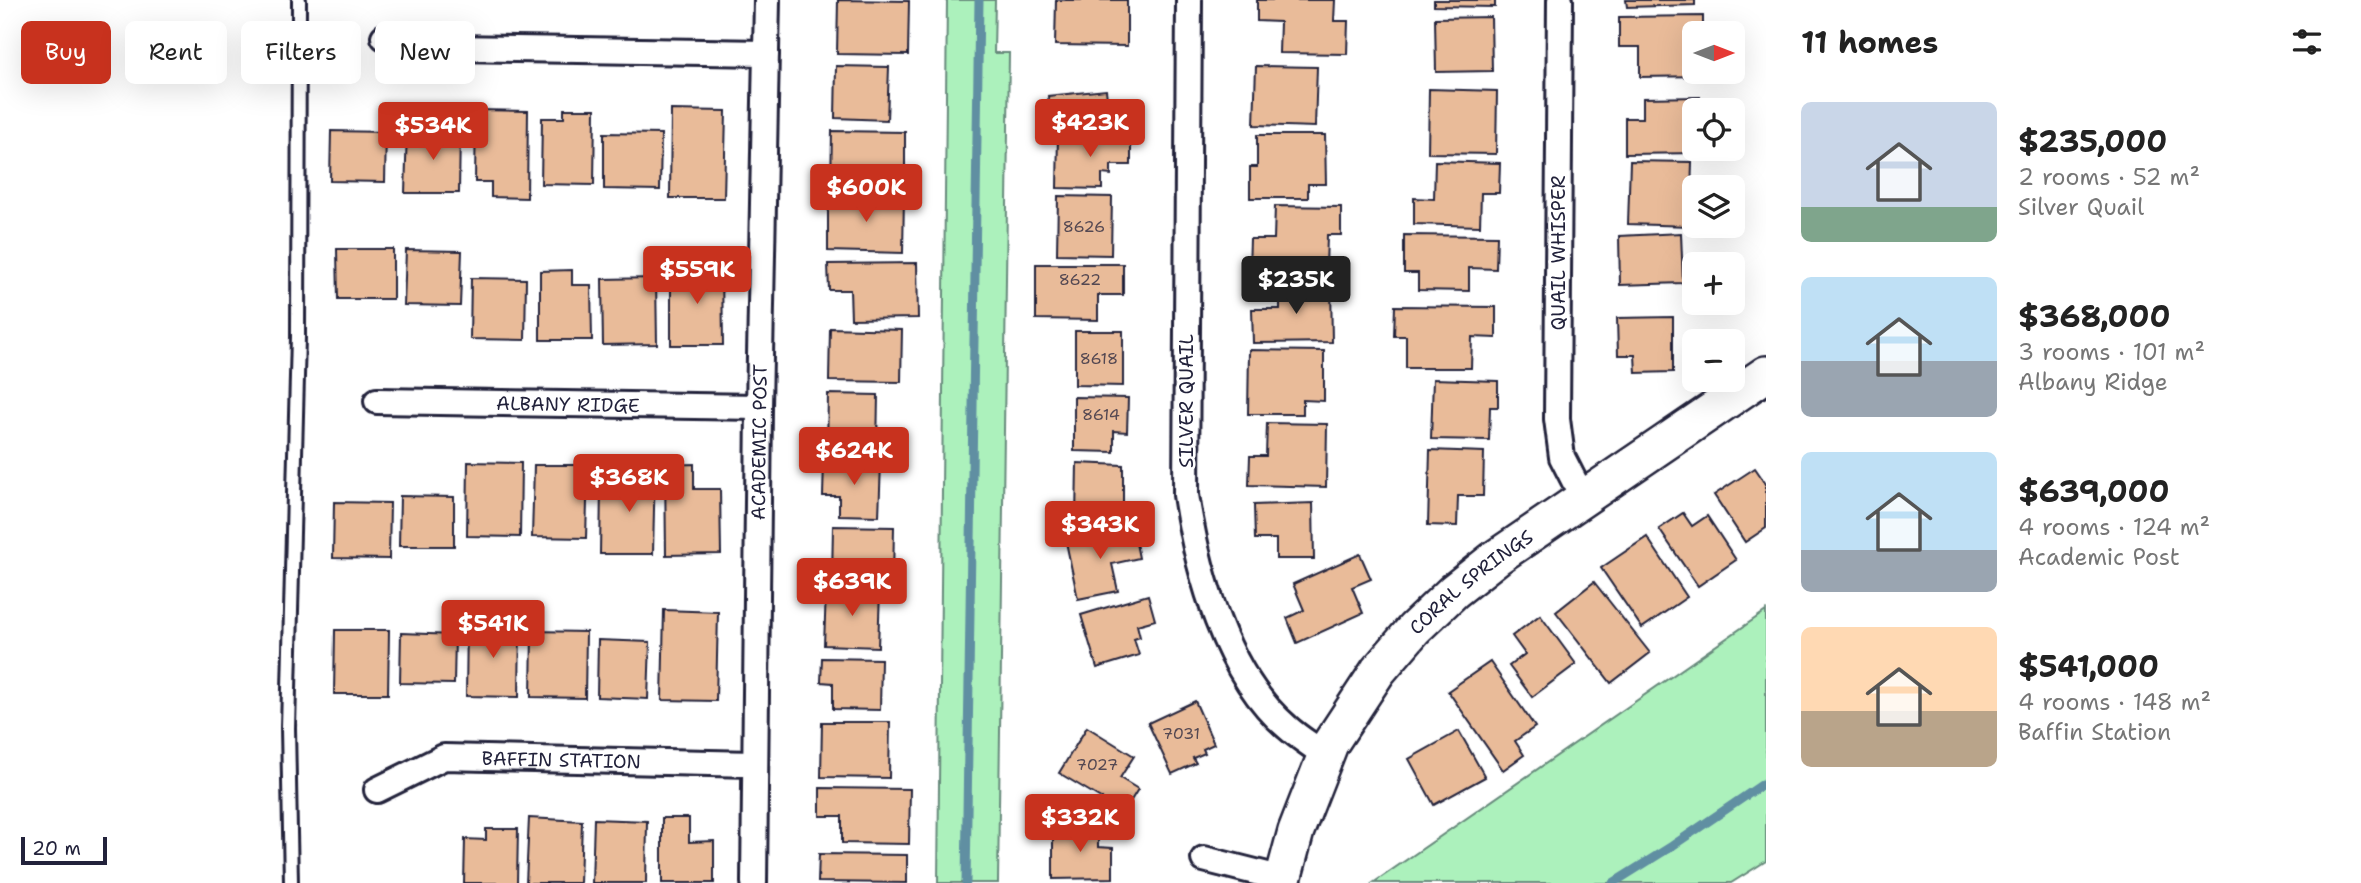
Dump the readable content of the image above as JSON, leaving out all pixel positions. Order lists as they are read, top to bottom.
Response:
{
  "streets": {
    "street": [
      "QUAIL WHISPER",
      "SILVER QUAIL",
      "ALBANY RIDGE",
      "ACADEMIC POST",
      "CORAL SPRINGS",
      "BAFFIN STATION"
    ]
  },
  "crossings": [
    ["QUAIL WHISPER", "CORAL SPRINGS"],
    ["SILVER QUAIL", "CORAL SPRINGS"],
    ["ALBANY RIDGE", "ACADEMIC POST"],
    ["ACADEMIC POST", "BAFFIN STATION"]
  ],
  "house_numbers": [
    "8626",
    "8622",
    "8618",
    "8614",
    "7031",
    "7027"
  ],
  "scale_bar": "20 m",
  "north": "right",
  "page": {
    "heading": "11 homes",
    "map_buttons": ["+", "−"],
    "chip": [
      "Buy",
      "Rent",
      "Filters",
      "New"
    ],
    "list": [
      {
        "name": "$235,000",
        "note": "2 rooms · 52 m² · Silver Quail"
      },
      {
        "name": "$368,000",
        "note": "3 rooms · 101 m² · Albany Ridge"
      },
      {
        "name": "$639,000",
        "note": "4 rooms · 124 m² · Academic Post"
      },
      {
        "name": "$541,000",
        "note": "4 rooms · 148 m² · Baffin Station"
      }
    ],
    "price": [
      "$423K",
      "$534K",
      "$600K",
      "$559K",
      "$235K",
      "$624K",
      "$368K",
      "$343K",
      "$639K",
      "$541K",
      "$332K"
    ],
    "scale": "20 m"
  }
}
